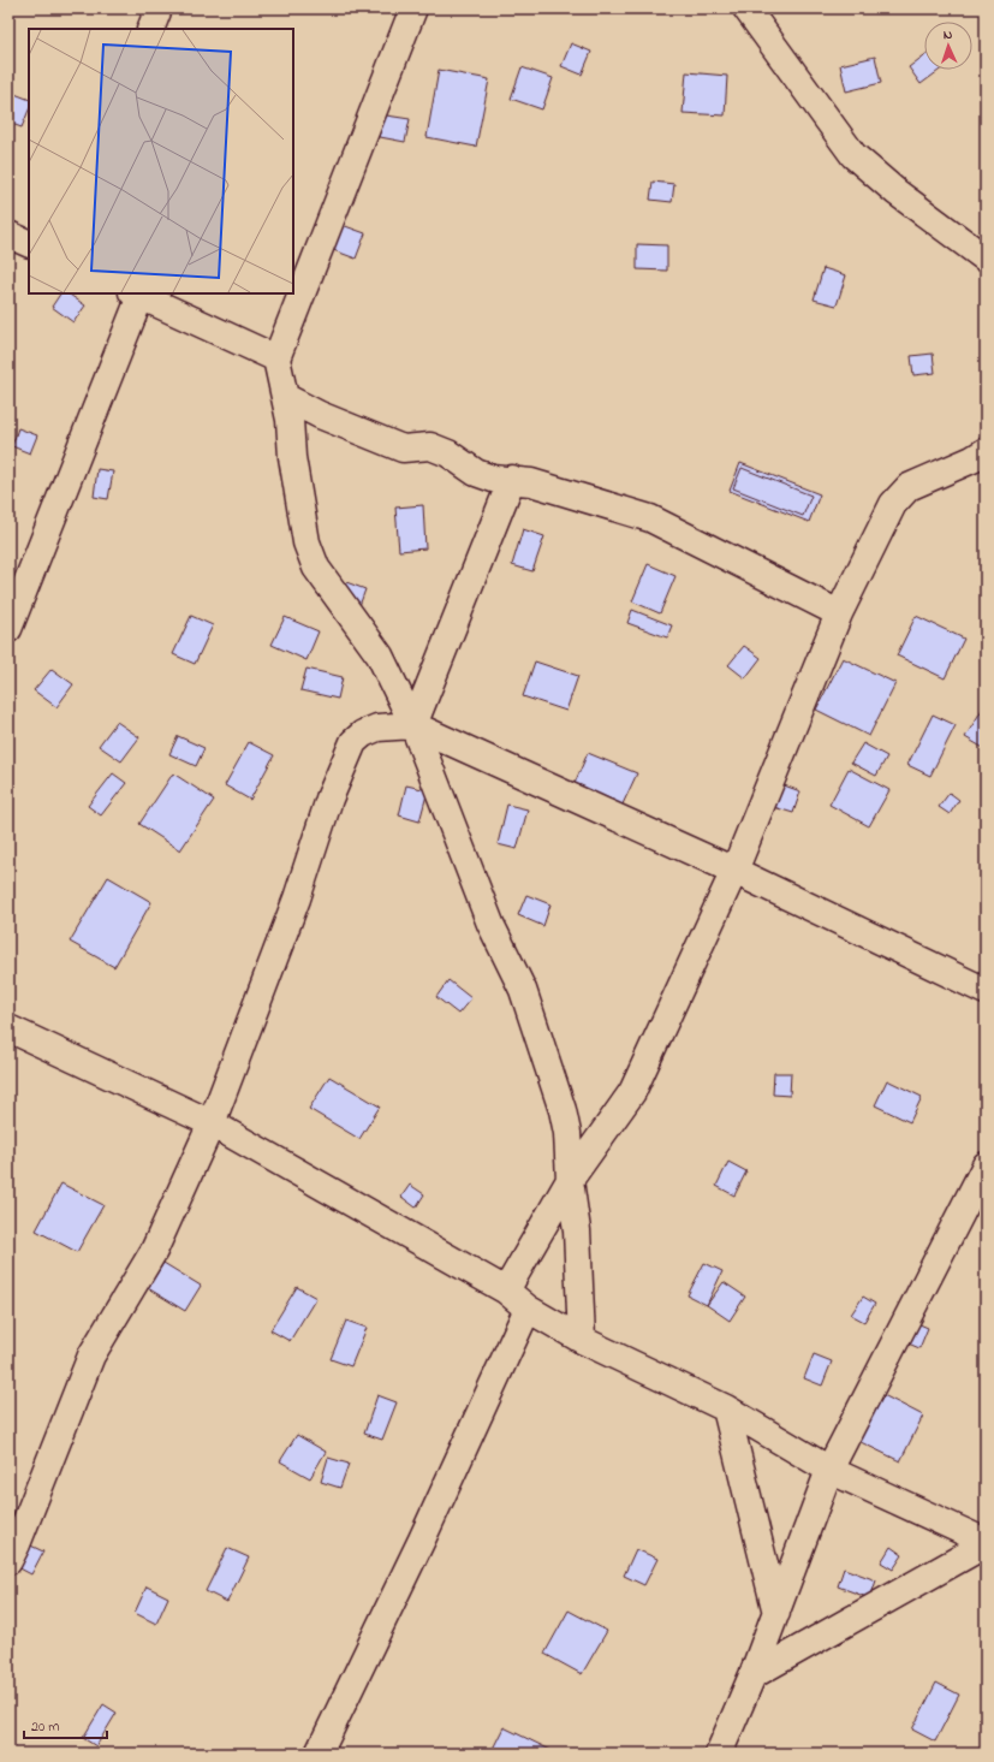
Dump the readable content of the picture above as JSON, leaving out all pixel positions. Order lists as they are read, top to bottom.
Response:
{
  "scale_bar": "20 m",
  "north": "top"
}
